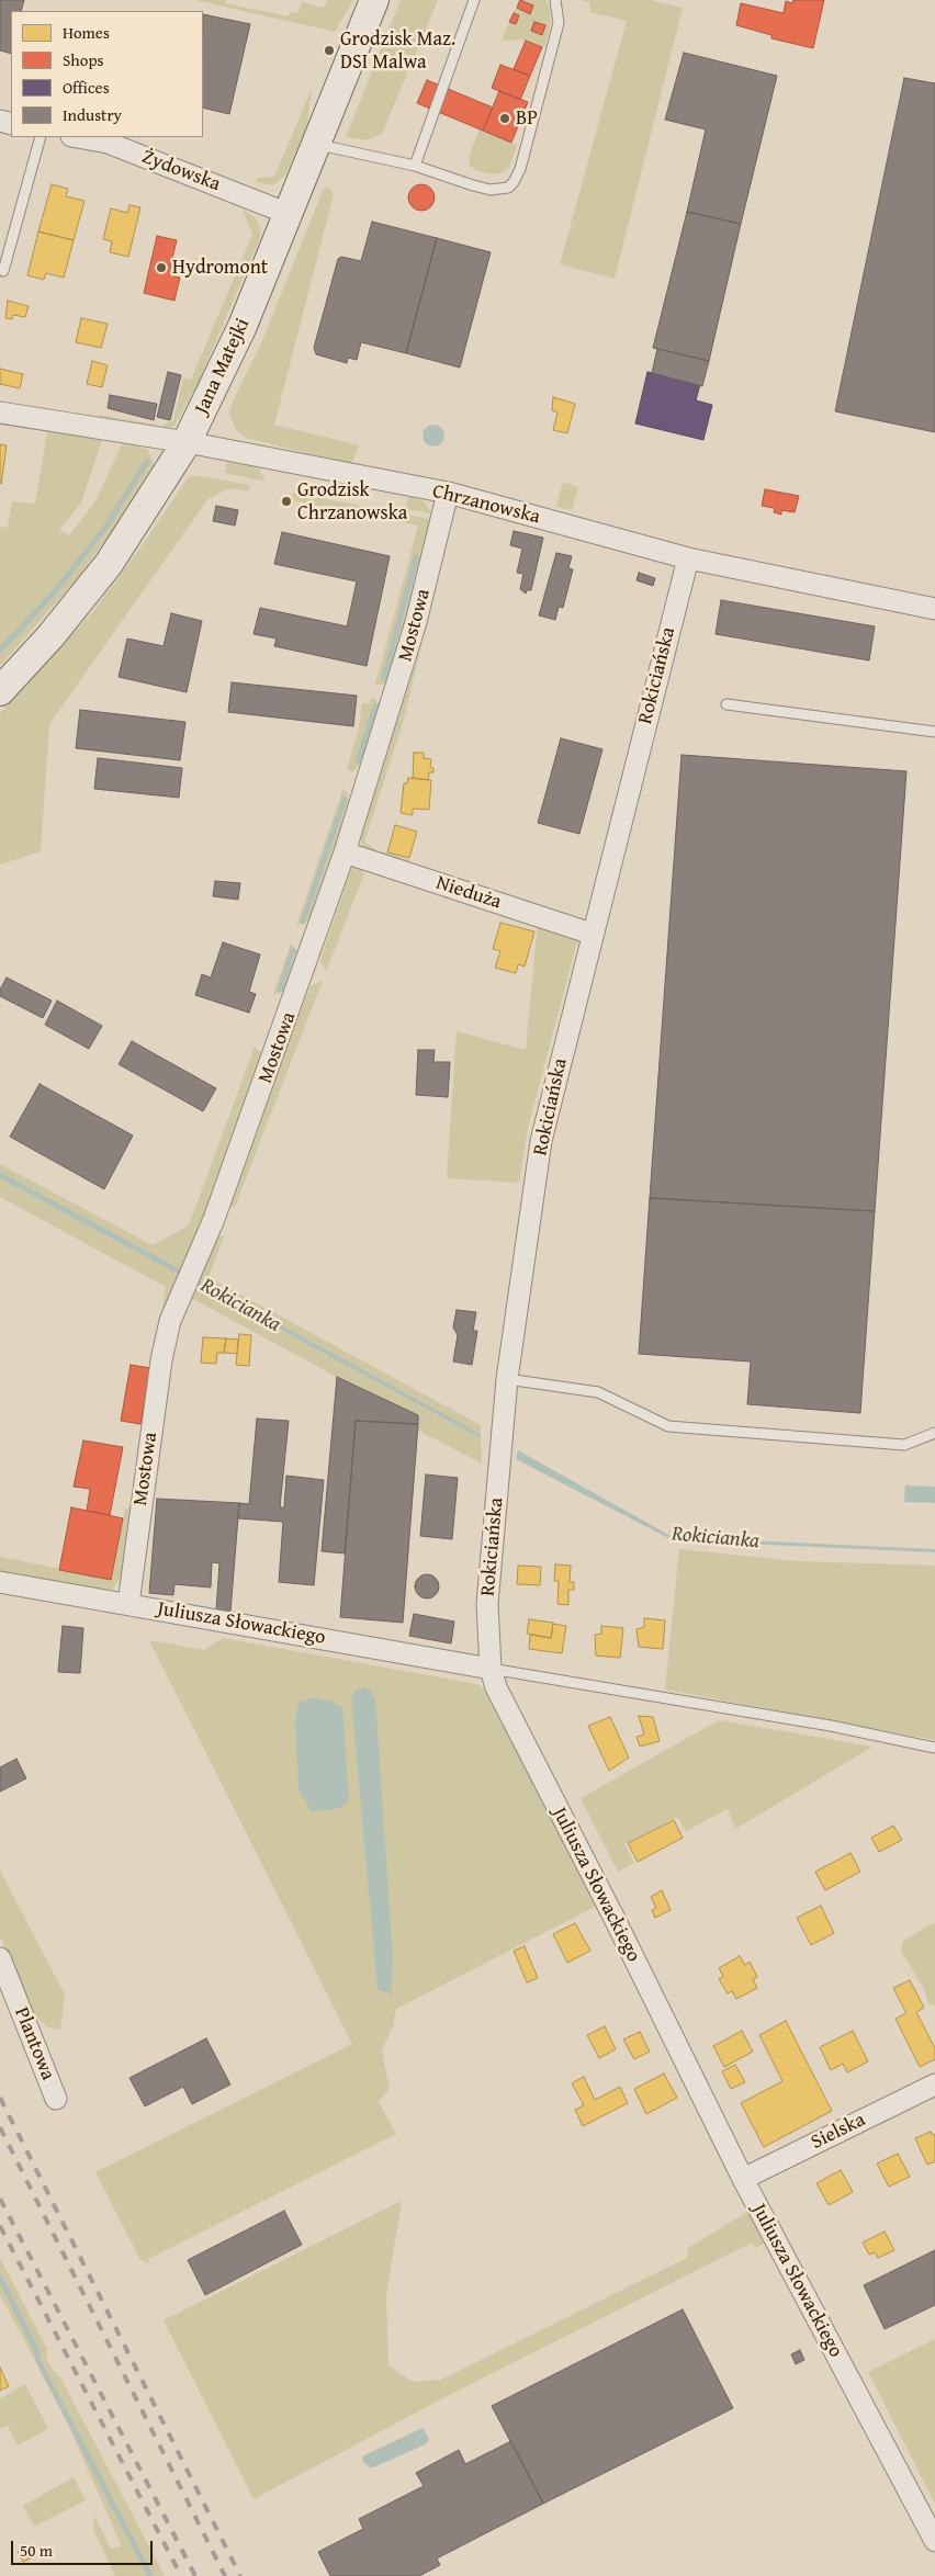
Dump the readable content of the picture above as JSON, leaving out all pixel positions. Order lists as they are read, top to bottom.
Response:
{
  "streets": {
    "street": [
      "Żydowska",
      "Jana Matejki",
      "Chrzanowska",
      "Mostowa",
      "Rokiciańska",
      "Nieduża",
      "Juliusza Słowackiego",
      "Plantowa",
      "Sielska"
    ]
  },
  "crossings": [
    ["Żydowska", "Jana Matejki"],
    ["Jana Matejki", "Chrzanowska"],
    ["Chrzanowska", "Mostowa"],
    ["Chrzanowska", "Rokiciańska"],
    ["Mostowa", "Nieduża"],
    ["Mostowa", "Juliusza Słowackiego"],
    ["Rokiciańska", "Nieduża"],
    ["Rokiciańska", "Juliusza Słowackiego"],
    ["Juliusza Słowackiego", "Sielska"]
  ],
  "water": ["Rokicianka"],
  "places": [
    "Grodzisk Maz. DSI Malwa",
    "BP",
    "Hydromont",
    "Grodzisk Chrzanowska"
  ],
  "legend": [
    "Homes",
    "Shops",
    "Offices",
    "Industry"
  ],
  "scale_bar": "50 m"
}
